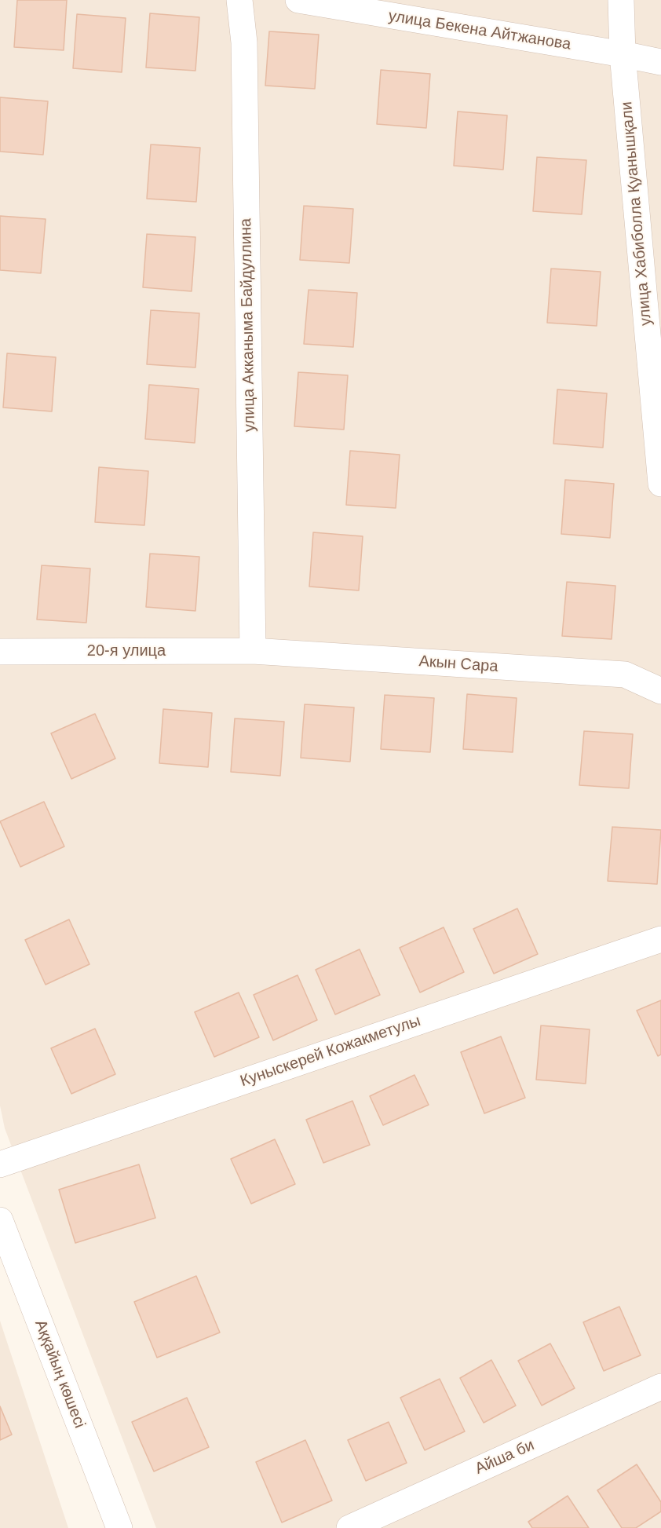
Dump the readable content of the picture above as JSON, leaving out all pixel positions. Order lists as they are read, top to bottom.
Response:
{
  "streets": {
    "street": [
      "улица Бекена Айтжанова",
      "улица Хабиболла Қуанышқали",
      "улица Акканыма Байдуллина",
      "20-я улица",
      "Акын Сара",
      "Куныскерей Кожакметулы",
      "Аққайың көшесі",
      "Айша би"
    ]
  },
  "crossings": [
    ["улица Бекена Айтжанова", "улица Хабиболла Қуанышқали"],
    ["улица Акканыма Байдуллина", "20-я улица"],
    ["улица Акканыма Байдуллина", "Акын Сара"],
    ["20-я улица", "Акын Сара"]
  ]
}
